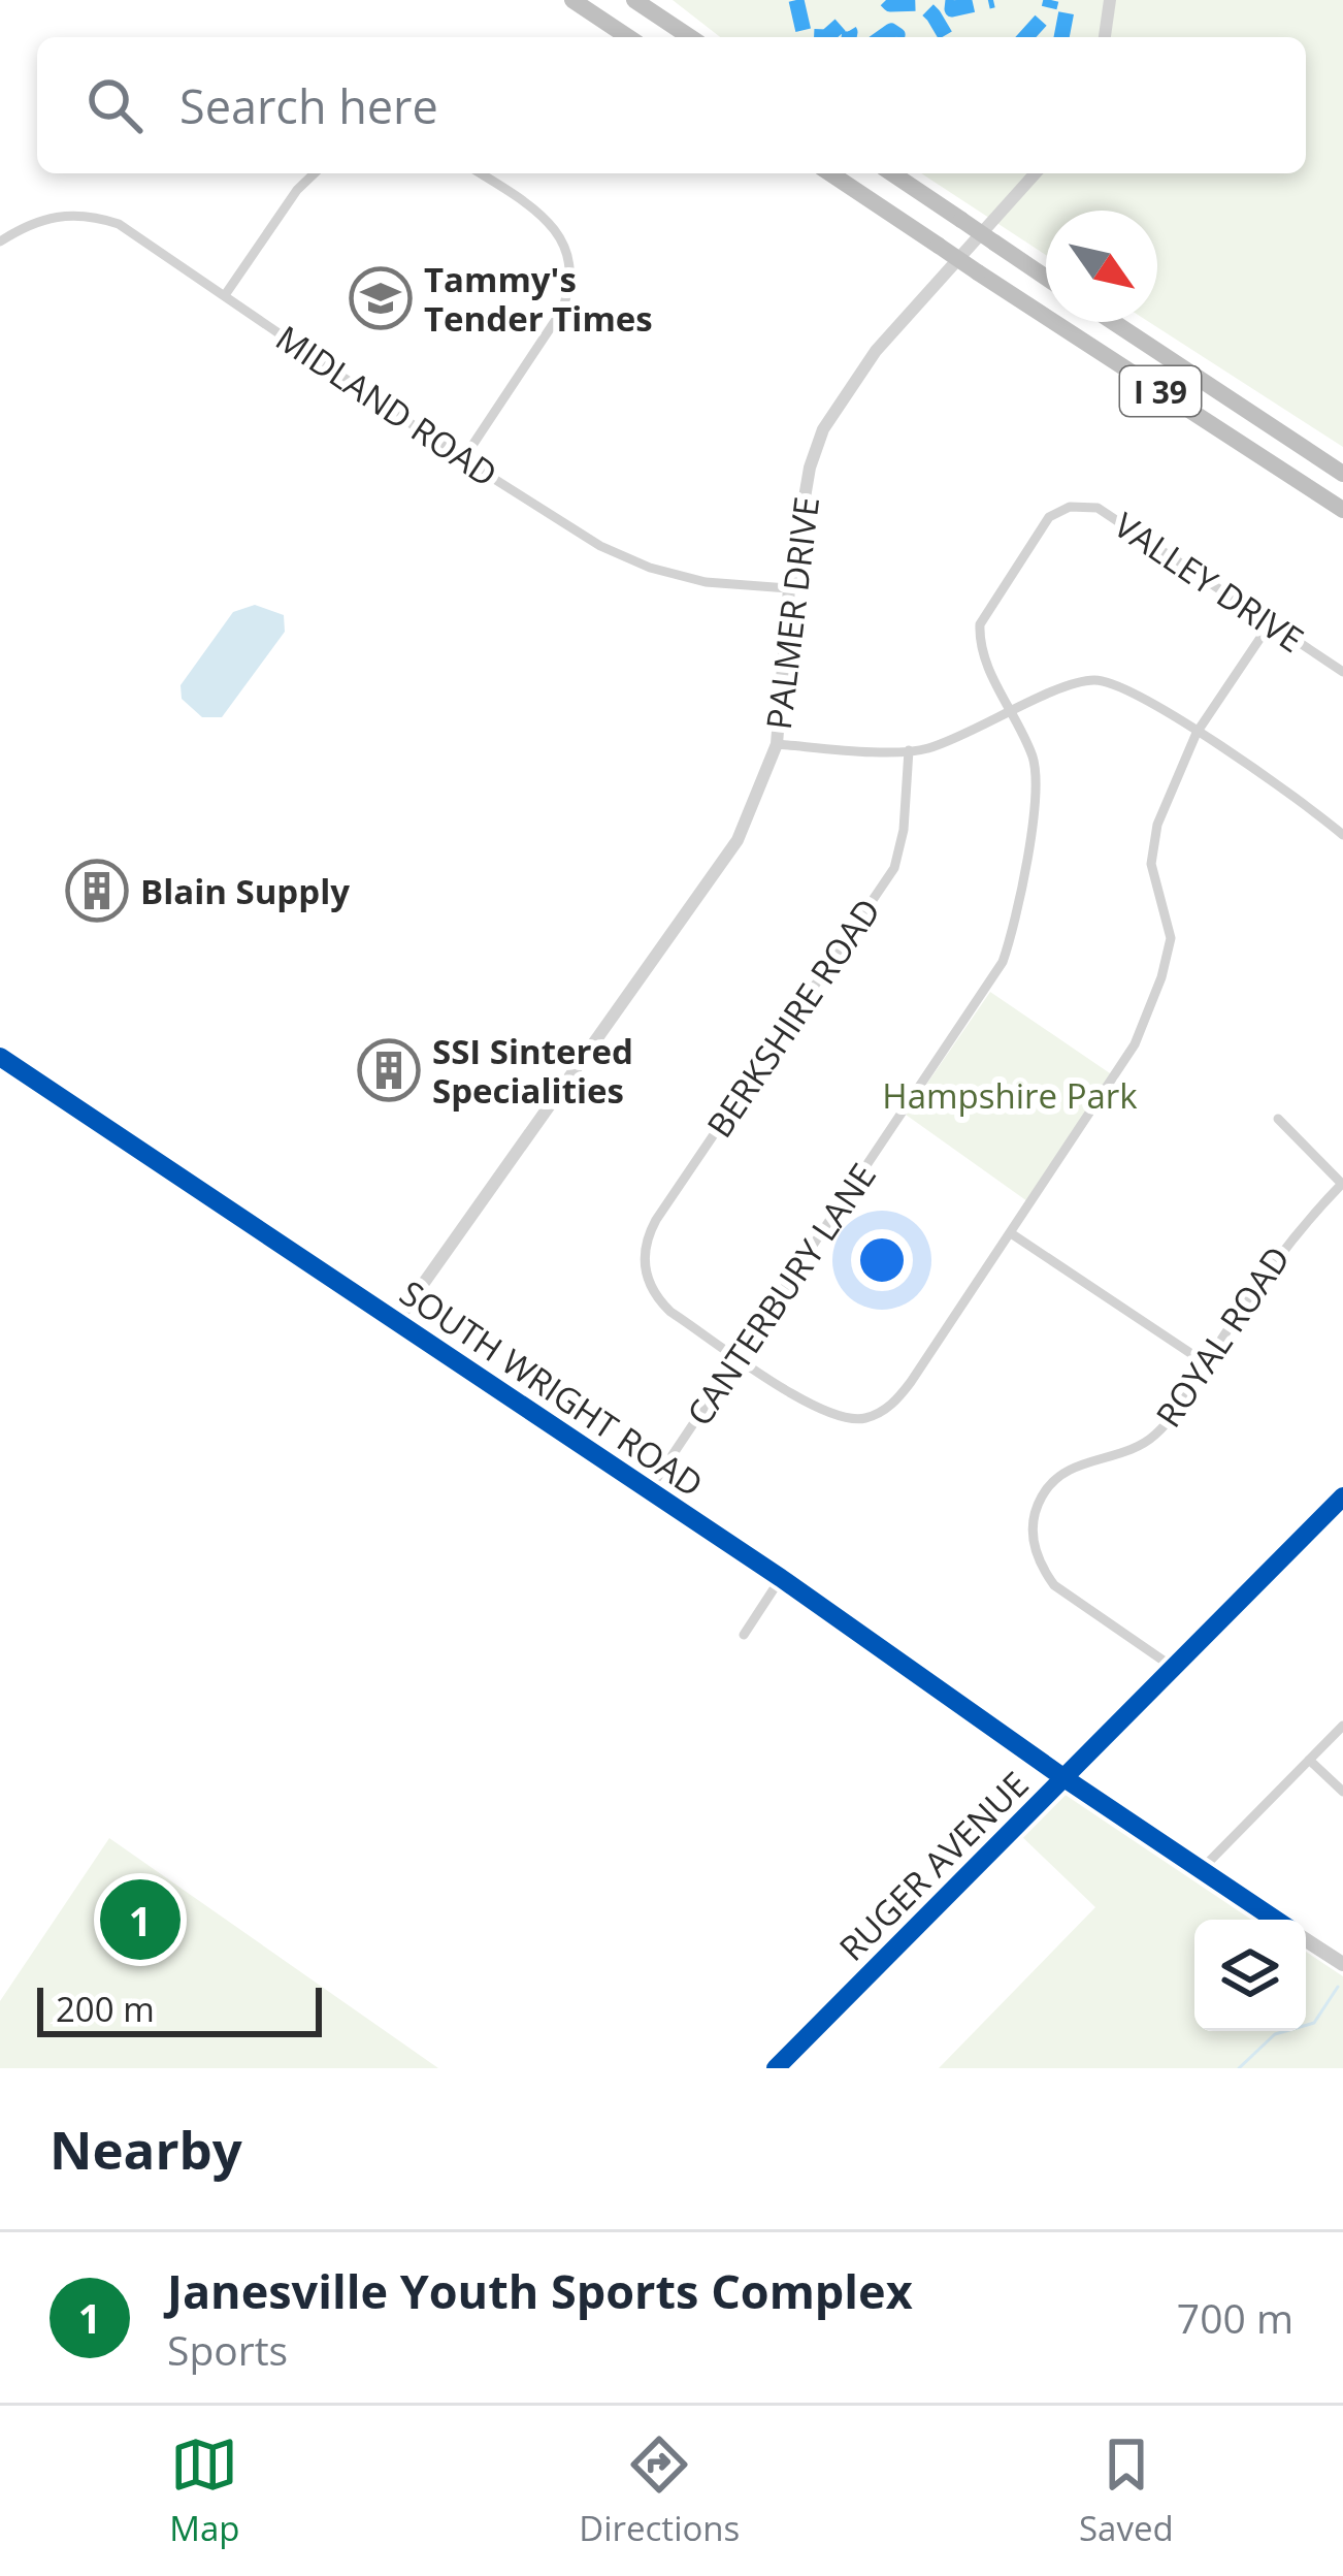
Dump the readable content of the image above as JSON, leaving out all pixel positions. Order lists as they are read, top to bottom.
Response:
{
  "streets": {
    "highway": ["I 39"],
    "main road": ["SOUTH WRIGHT ROAD"],
    "street": [
      "MIDLAND ROAD",
      "VALLEY DRIVE",
      "PALMER DRIVE",
      "BERKSHIRE ROAD",
      "CANTERBURY LANE",
      "ROYAL ROAD",
      "RUGER AVENUE"
    ]
  },
  "crossings": [
    ["MIDLAND ROAD", "PALMER DRIVE"],
    ["VALLEY DRIVE", "CANTERBURY LANE"],
    ["PALMER DRIVE", "SOUTH WRIGHT ROAD"],
    ["BERKSHIRE ROAD", "CANTERBURY LANE"],
    ["CANTERBURY LANE", "SOUTH WRIGHT ROAD"],
    ["ROYAL ROAD", "RUGER AVENUE"],
    ["SOUTH WRIGHT ROAD", "RUGER AVENUE"]
  ],
  "parks": ["Hampshire Park"],
  "places": {
    "school or university": ["Tammy's Tender Times"],
    "building": ["Blain Supply", "SSI Sintered Specialities"]
  },
  "scale_bar": "200 m",
  "north": "bottom right",
  "page": {
    "search": "Search here",
    "pins": "1",
    "scale": "200 m",
    "heading": "Nearby",
    "list": [
      {
        "mark": "1",
        "name": "Janesville Youth Sports Complex",
        "note": "Sports",
        "value": "700 m"
      }
    ],
    "nav": ["Map", "Directions", "Saved"]
  }
}
